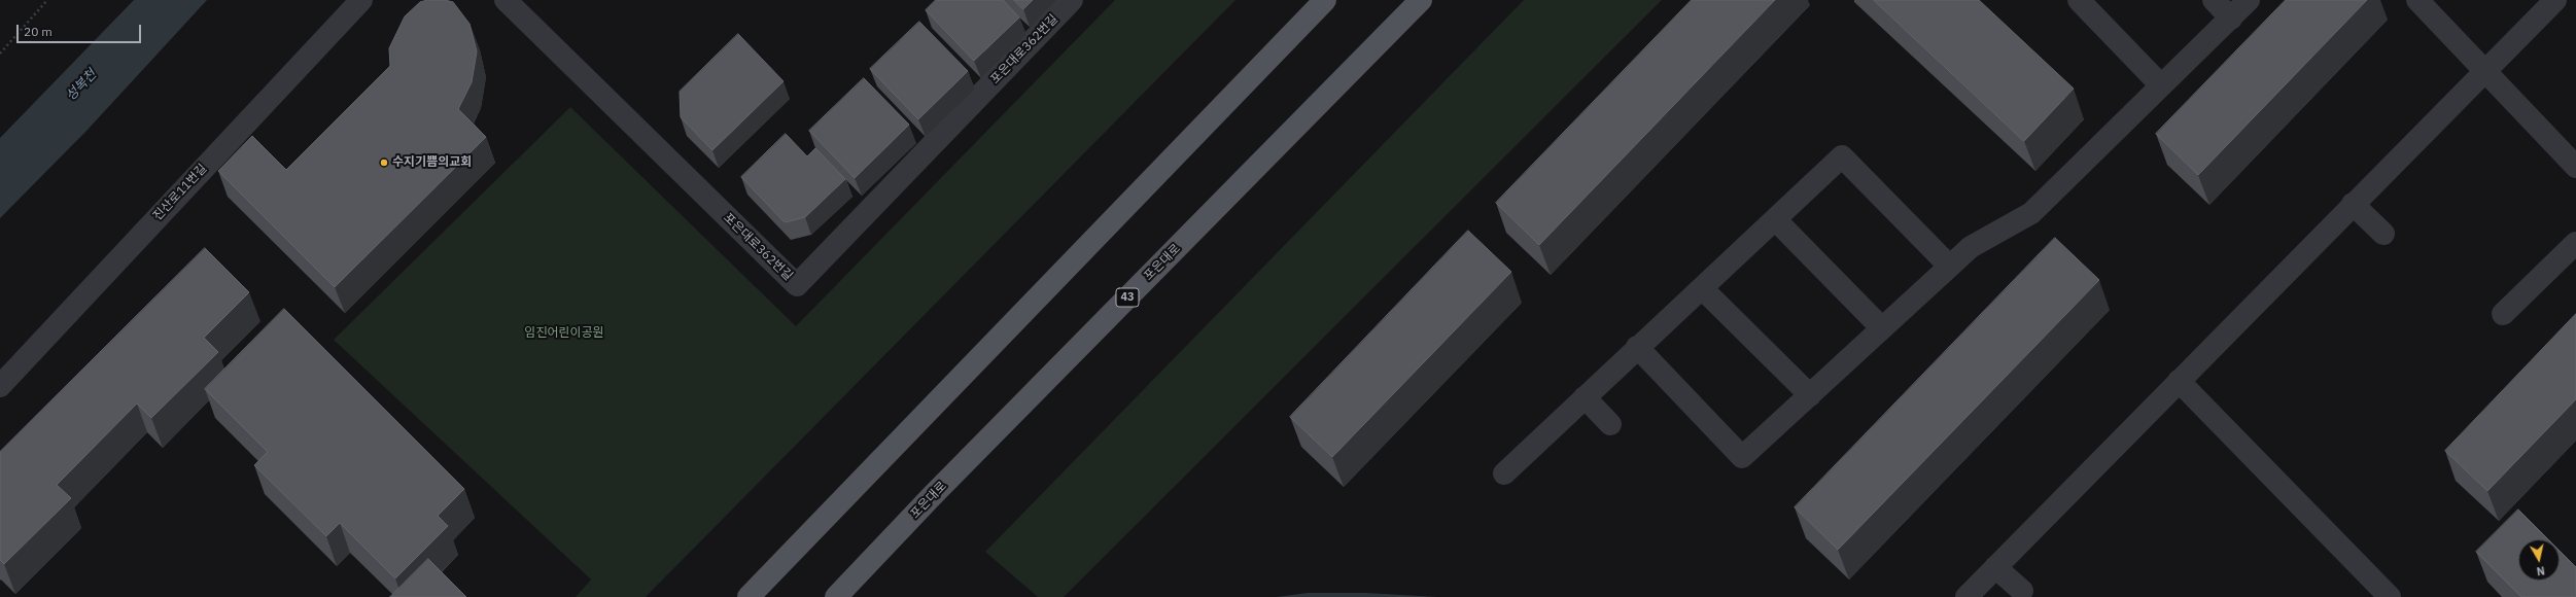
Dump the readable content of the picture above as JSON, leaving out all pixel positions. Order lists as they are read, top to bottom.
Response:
{
  "streets": {
    "main road": ["포은대로", "43"],
    "street": ["포은대로362번길", "진산로11번길"]
  },
  "water": ["성복천"],
  "parks": ["임진어린이공원"],
  "places": ["수지기쁨의교회"],
  "scale_bar": "20 m",
  "north": "bottom"
}
